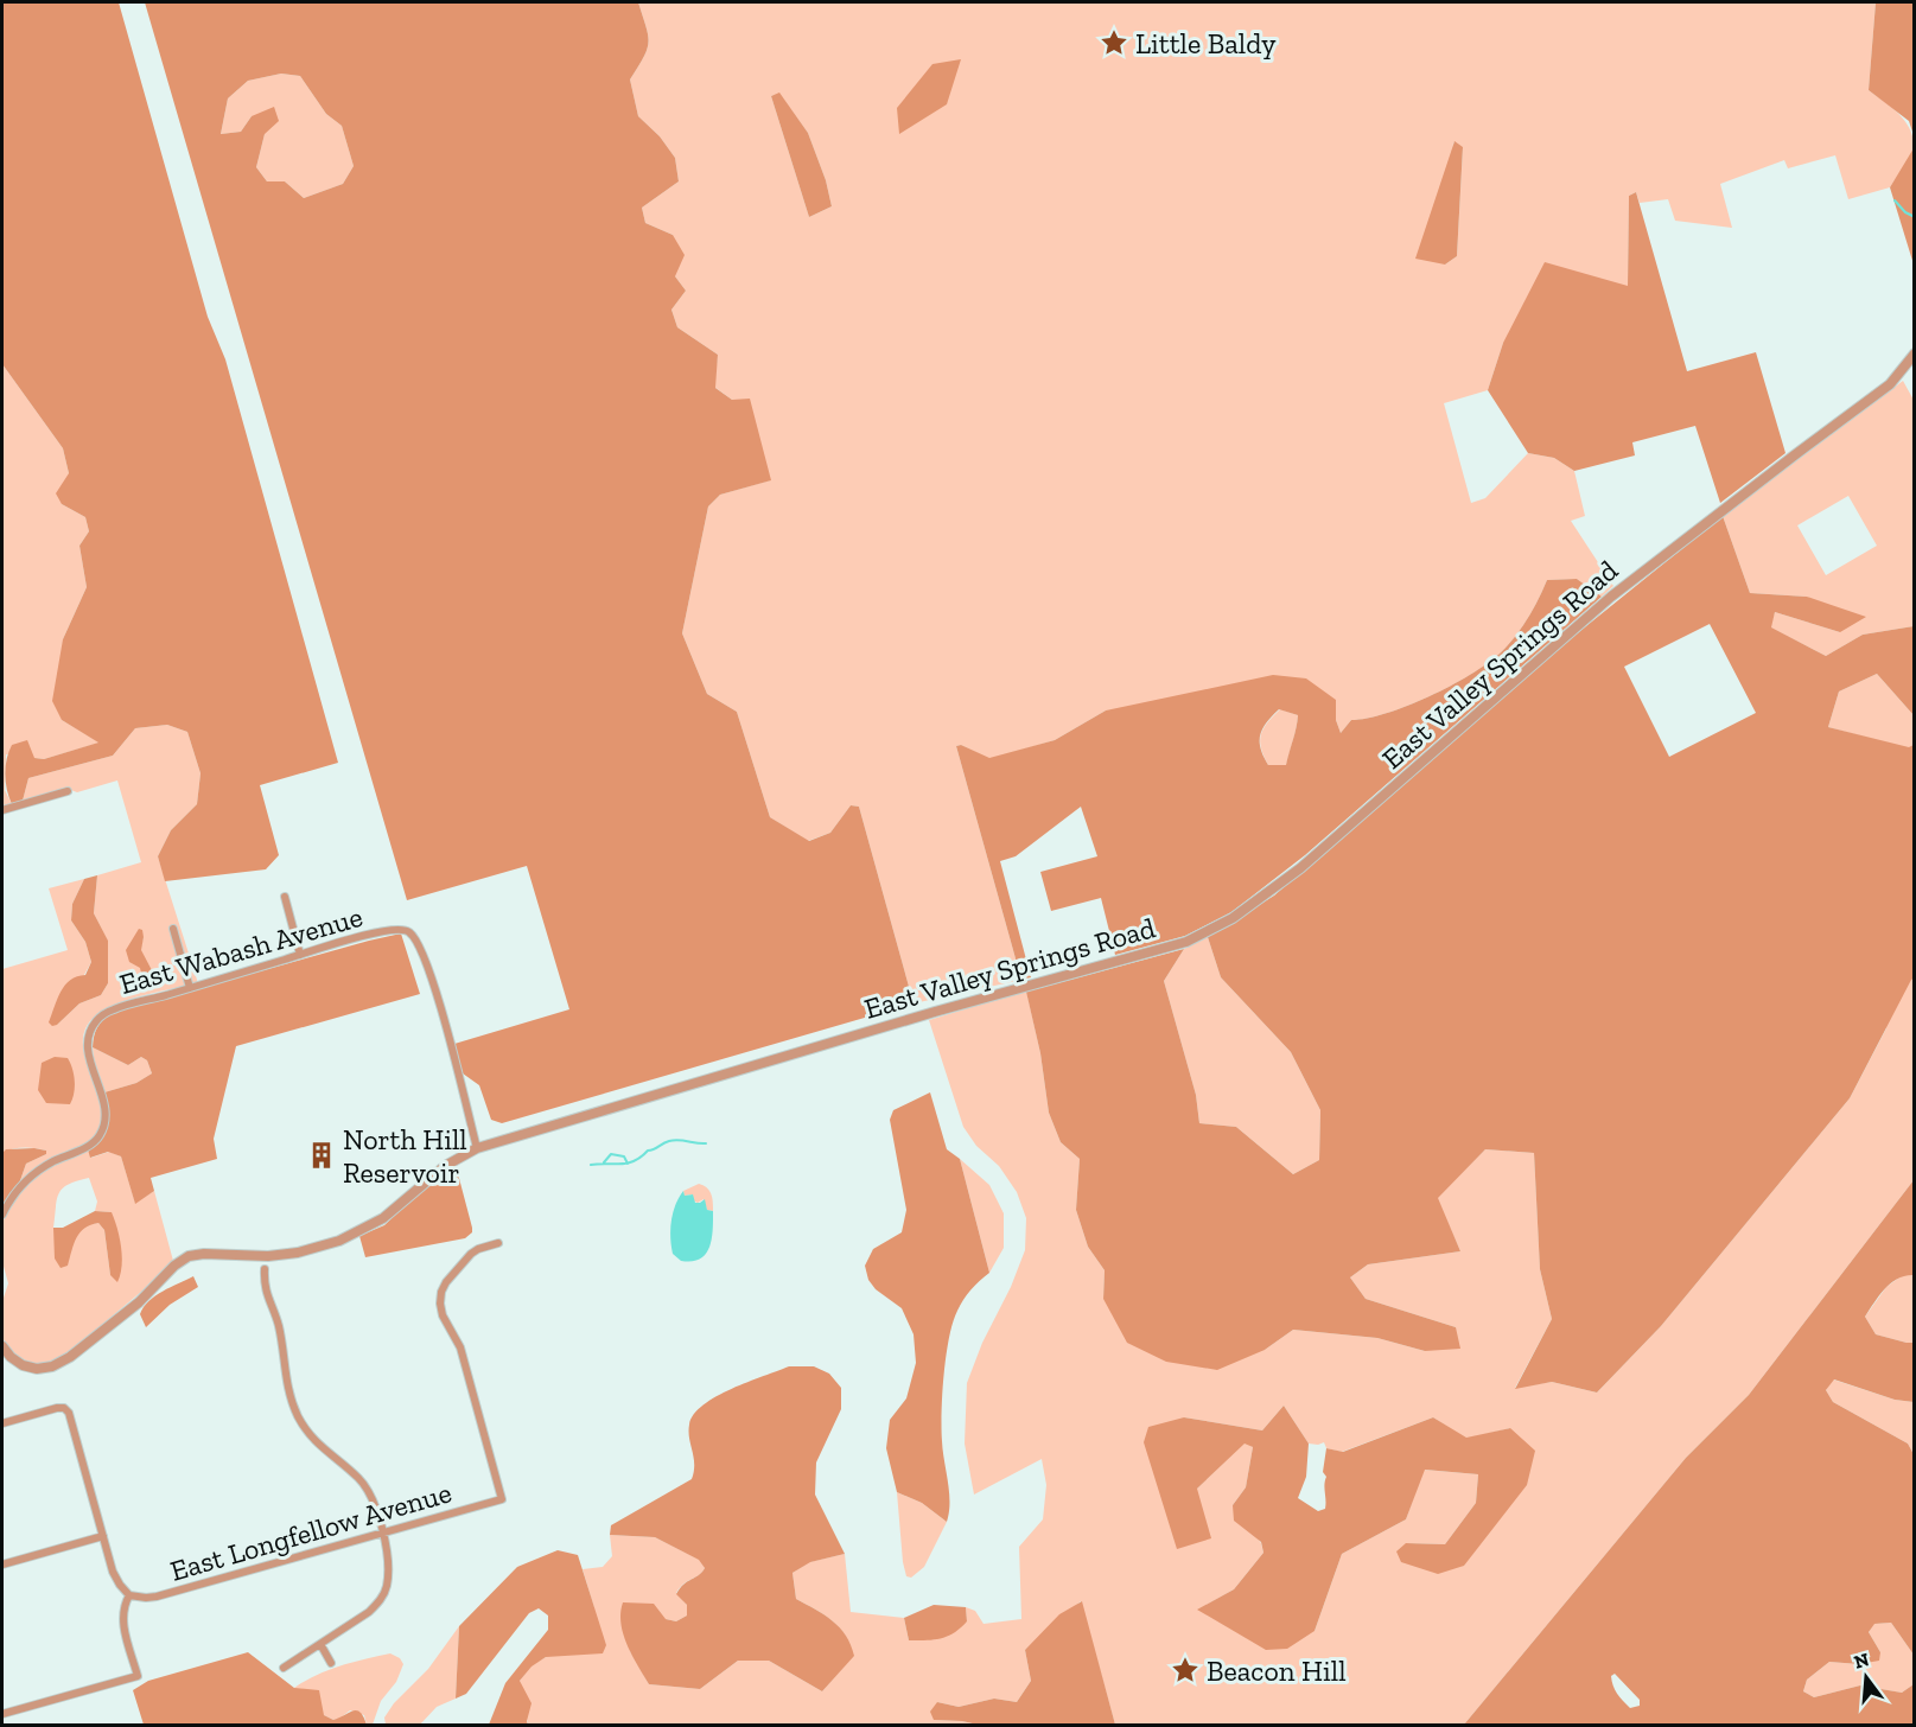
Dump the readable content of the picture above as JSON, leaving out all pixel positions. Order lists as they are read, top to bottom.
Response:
{
  "streets": {
    "street": ["East Valley Springs Road", "East Wabash Avenue", "East Longfellow Avenue"]
  },
  "crossings": [
    ["East Valley Springs Road", "East Wabash Avenue"]
  ],
  "places": {
    "place": ["Little Baldy", "Beacon Hill"],
    "building": ["North Hill Reservoir"]
  },
  "north": "top"
}
